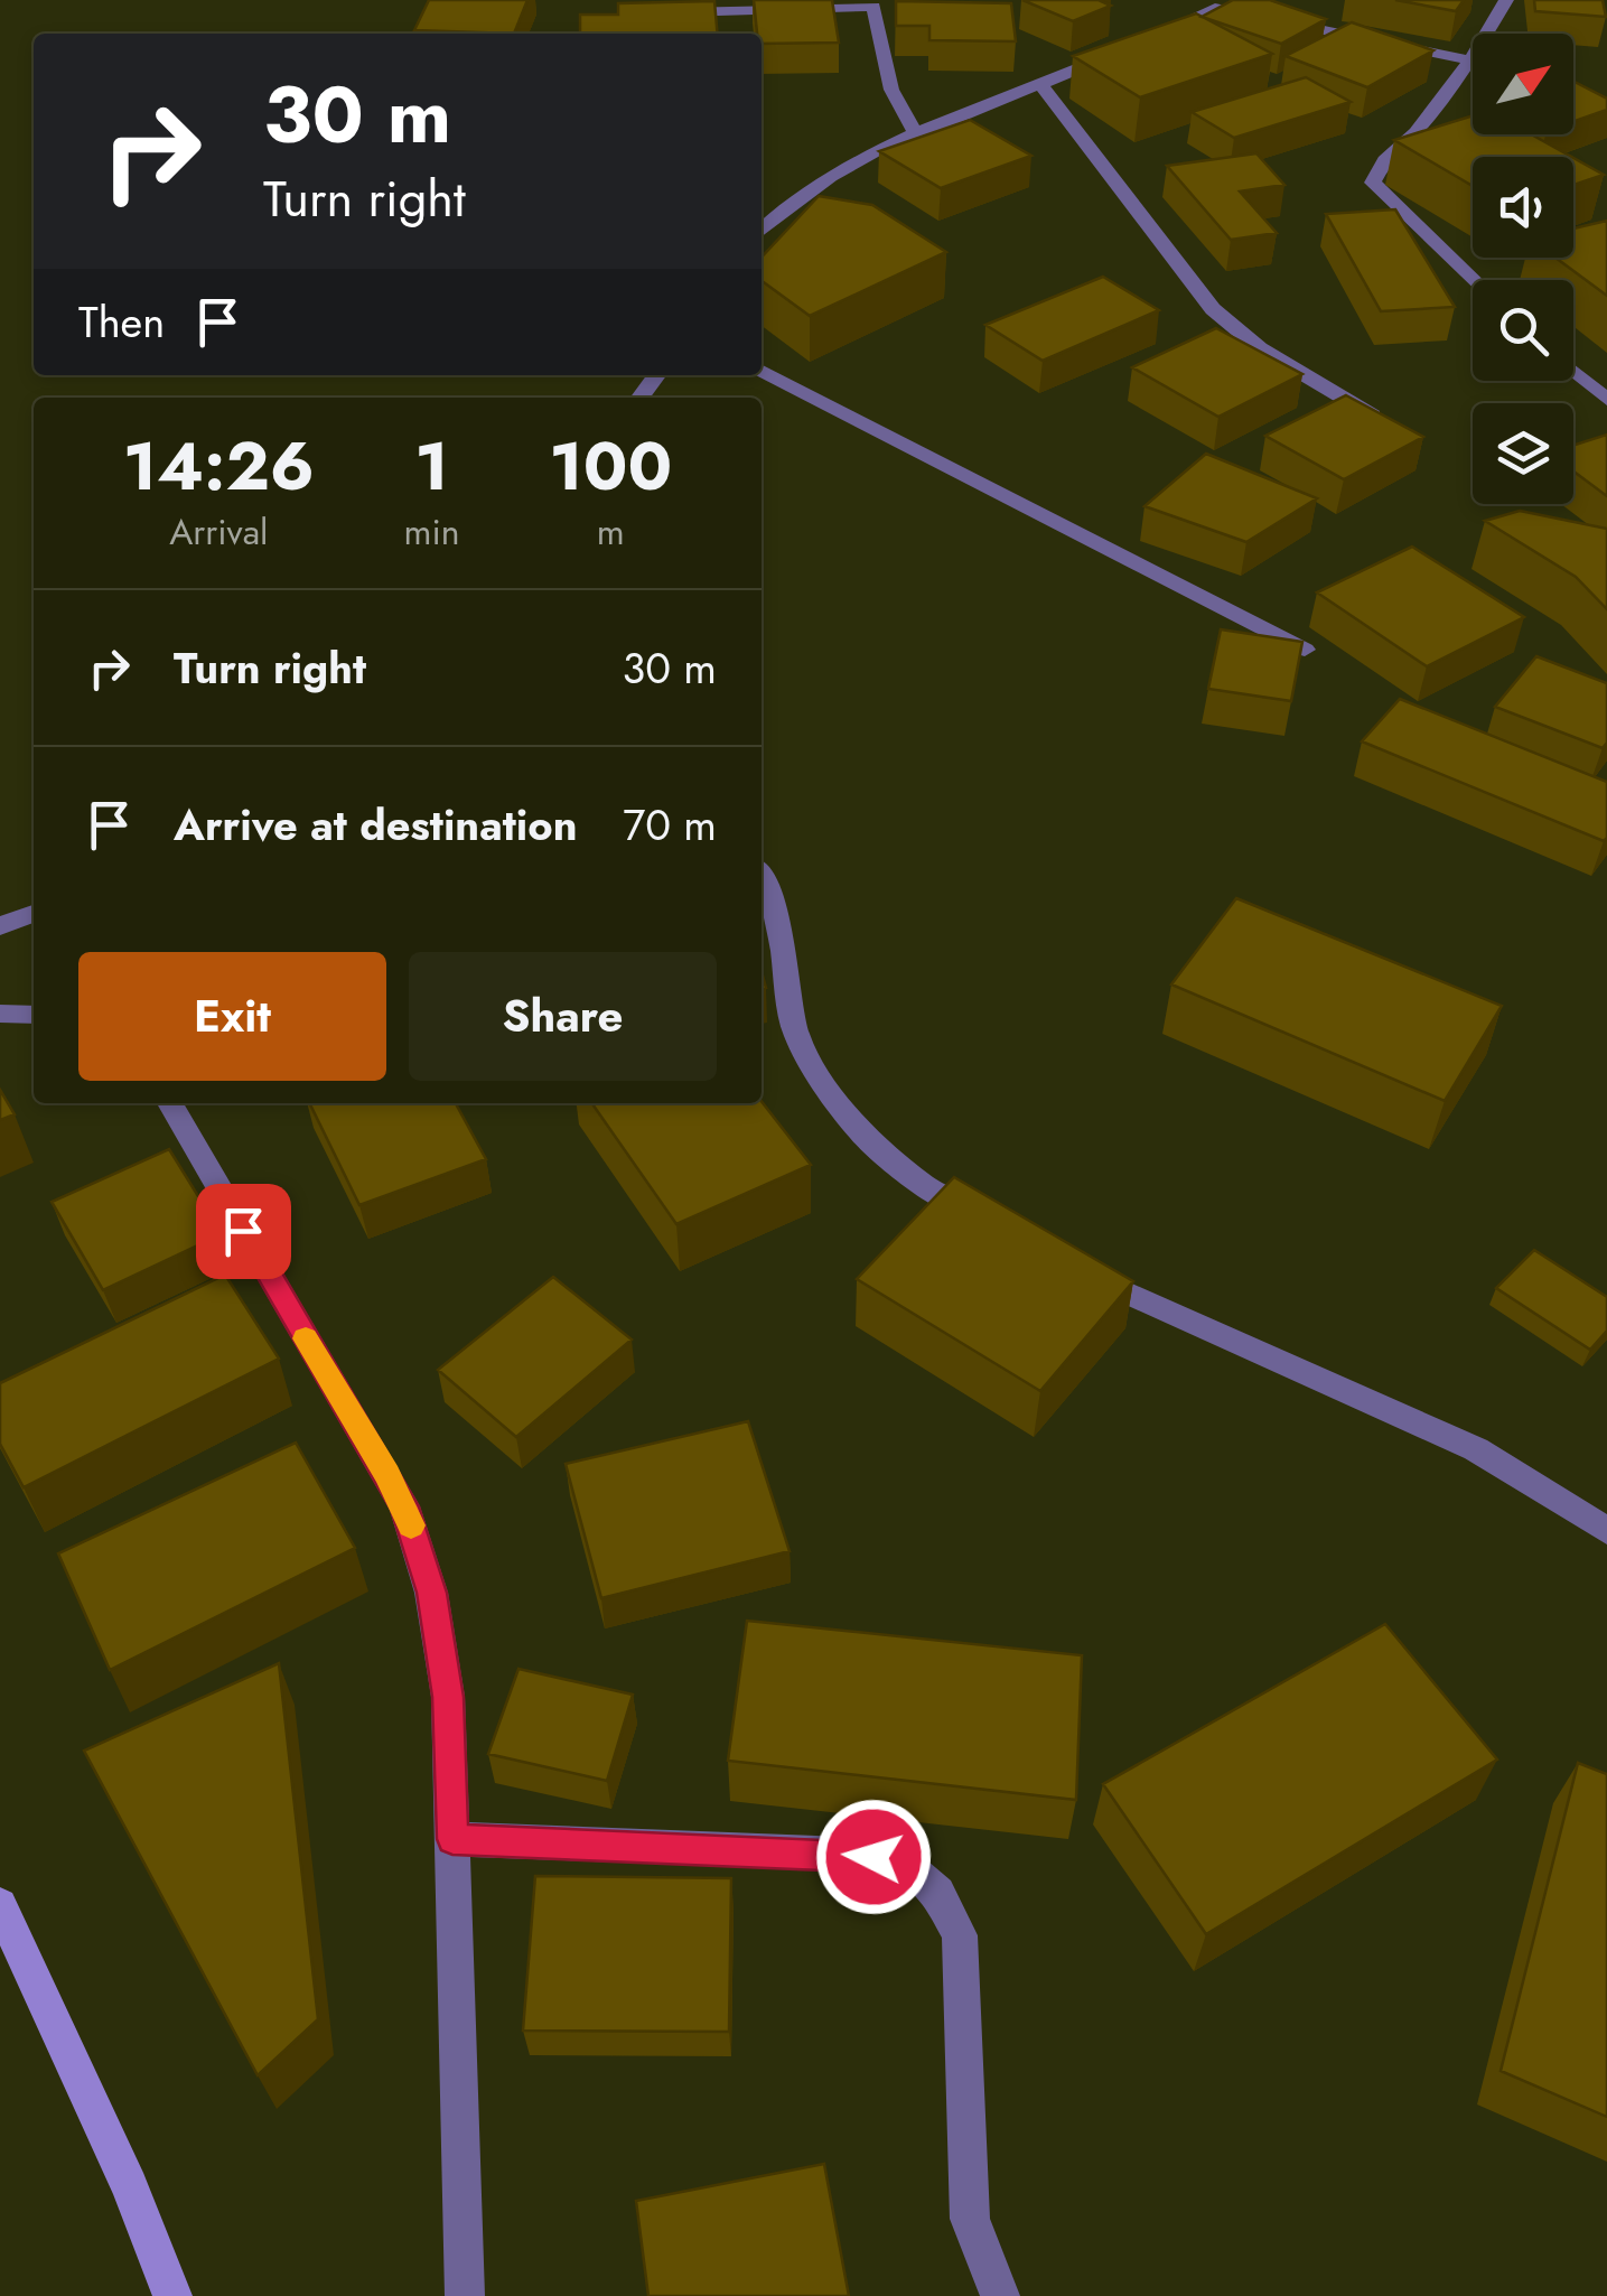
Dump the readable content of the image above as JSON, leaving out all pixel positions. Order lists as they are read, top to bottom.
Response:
{
  "north": "top right",
  "page": {
    "turn": ["30 m", "Turn right"],
    "then": "Then",
    "eta": [
      "14:26",
      "Arrival",
      "1",
      "min",
      "100",
      "m"
    ],
    "list": [
      {
        "name": "Turn right",
        "value": "30 m"
      },
      {
        "name": "Arrive at destination",
        "value": "70 m"
      }
    ],
    "buttons": ["Exit", "Share"]
  }
}
